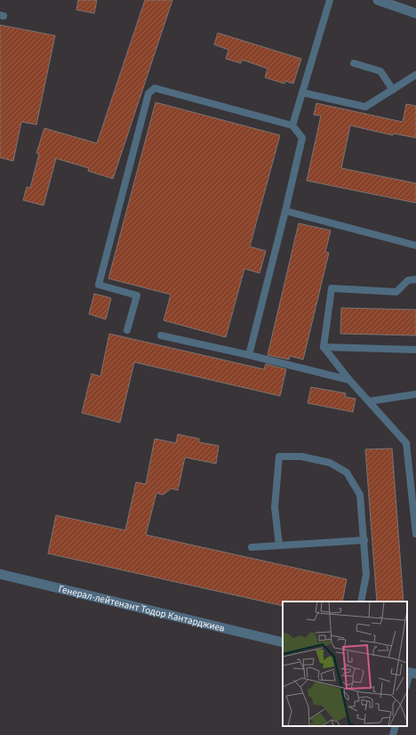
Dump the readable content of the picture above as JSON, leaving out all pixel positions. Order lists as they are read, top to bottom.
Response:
{
  "streets": {
    "street": ["Генерал-лейтенант Тодор Кантарджиев"]
  }
}
